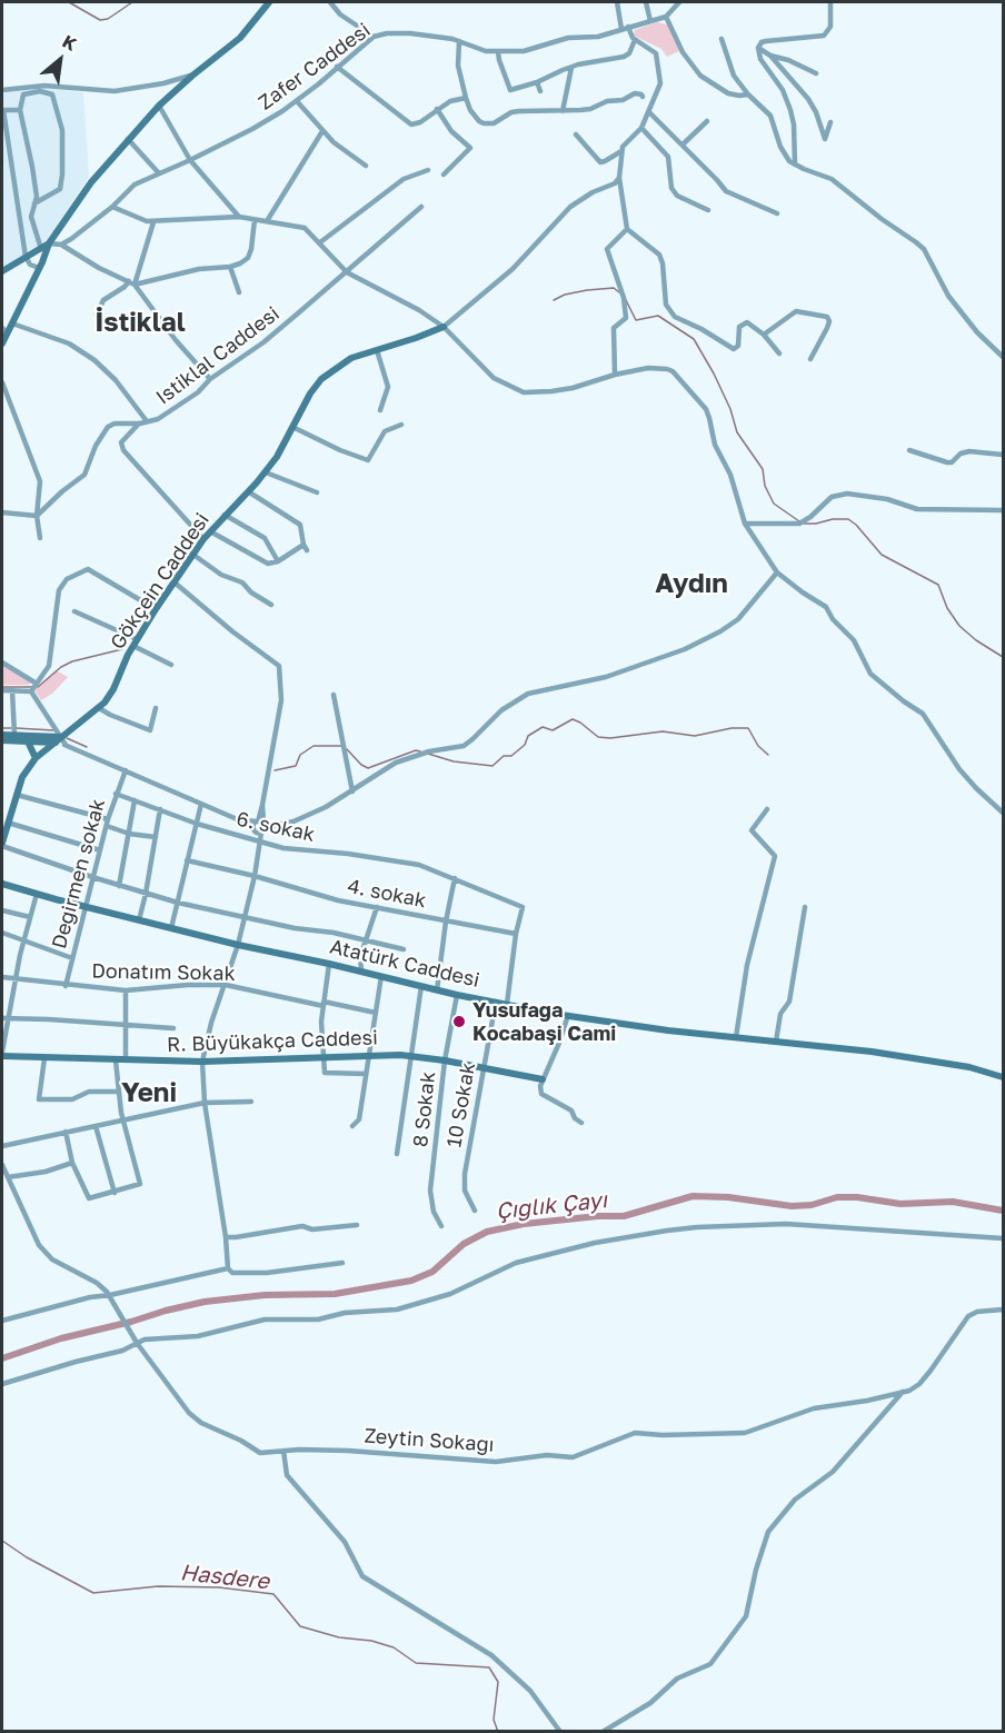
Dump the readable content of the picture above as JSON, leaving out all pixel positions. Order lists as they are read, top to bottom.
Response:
{
  "streets": {
    "street": [
      "Zafer Caddesi",
      "Istiklal Caddesi",
      "Gökçein Caddesi",
      "6. sokak",
      "Değirmen sokak",
      "4. sokak",
      "Atatürk Caddesi",
      "Donatım Sokak",
      "R. Büyükakça Caddesi",
      "10 Sokak",
      "8 Sokak",
      "Zeytin Sokağı"
    ]
  },
  "crossings": [
    ["6. sokak", "Değirmen sokak"],
    ["6. sokak", "4. sokak"],
    ["Değirmen sokak", "Atatürk Caddesi"],
    ["Değirmen sokak", "Donatım Sokak"],
    ["Atatürk Caddesi", "10 Sokak"],
    ["Atatürk Caddesi", "8 Sokak"],
    ["R. Büyükakça Caddesi", "10 Sokak"],
    ["R. Büyükakça Caddesi", "8 Sokak"]
  ],
  "districts": ["İstiklal", "Aydın", "Yeni"],
  "water": ["Çığlık Çayı", "Hasdere"],
  "places": ["Yusufağa Kocabaşi Cami"],
  "north": "top right"
}
